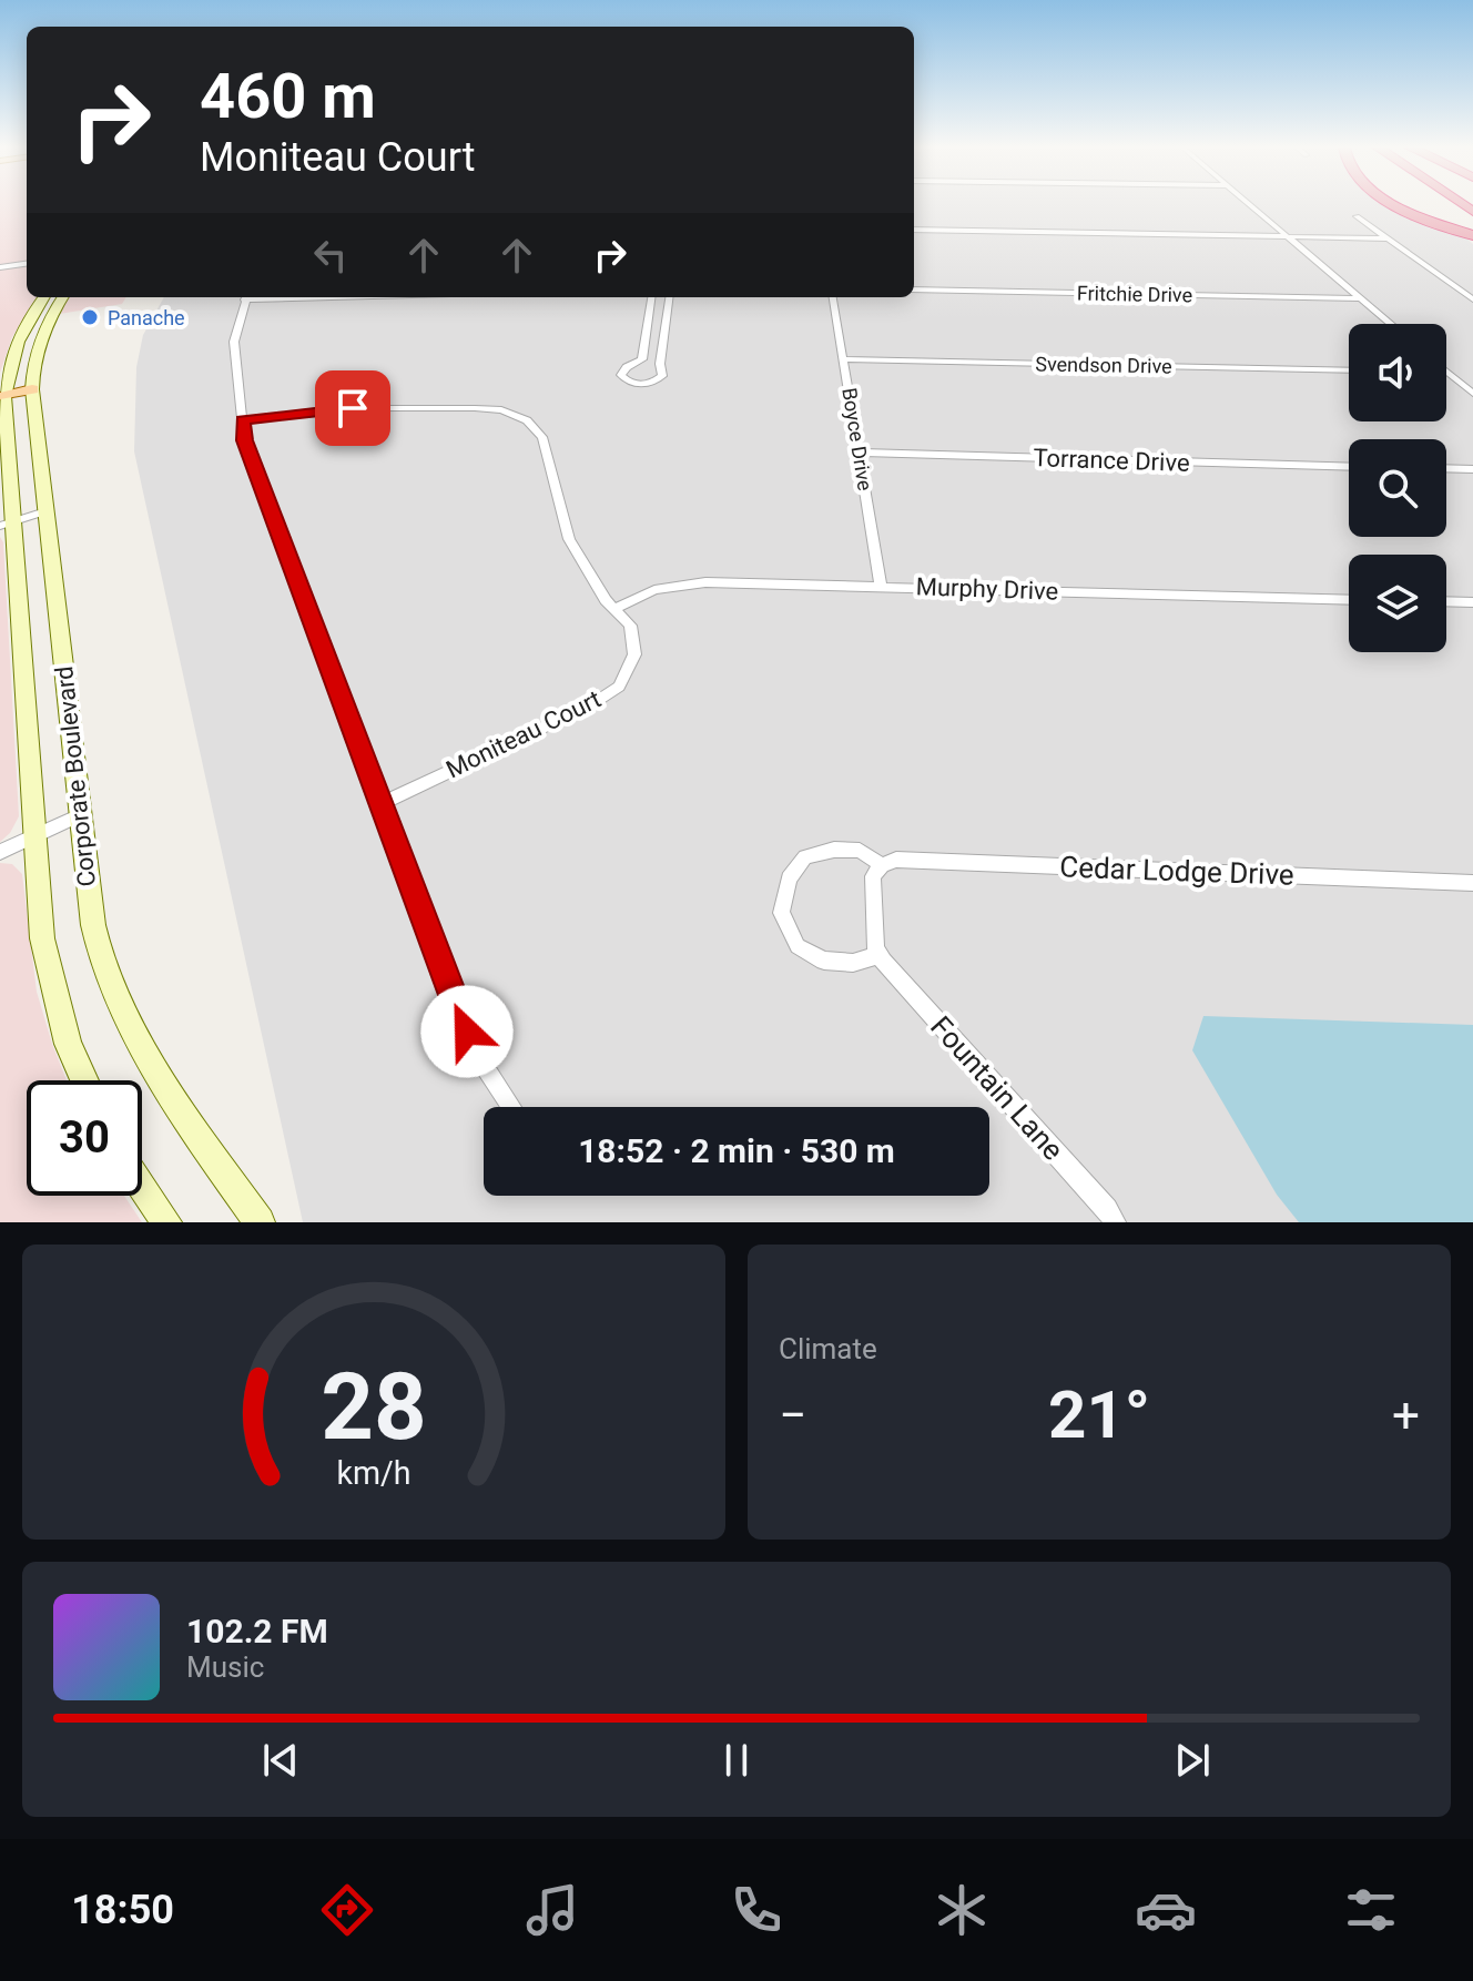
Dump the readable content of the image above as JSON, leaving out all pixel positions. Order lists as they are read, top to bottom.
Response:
{
  "streets": {
    "street": [
      "Fritchie Drive",
      "Svendson Drive",
      "Boyce Drive",
      "Torrance Drive",
      "Murphy Drive",
      "Moniteau Court",
      "Corporate Boulevard",
      "Cedar Lodge Drive",
      "Fountain Lane"
    ]
  },
  "crossings": [
    ["Svendson Drive", "Boyce Drive"],
    ["Boyce Drive", "Torrance Drive"],
    ["Boyce Drive", "Murphy Drive"],
    ["Murphy Drive", "Moniteau Court"]
  ],
  "places": ["Panache"],
  "page": {
    "turn": ["460 m", "Moniteau Court"],
    "limit": "30",
    "trip": "18:52 · 2 min · 530 m",
    "tile": "Climate",
    "heat": ["−", "21°", "+"],
    "song": ["102.2 FM", "Music"],
    "tabs": "18:50",
    "gauge": ["28", "km/h"]
  }
}
